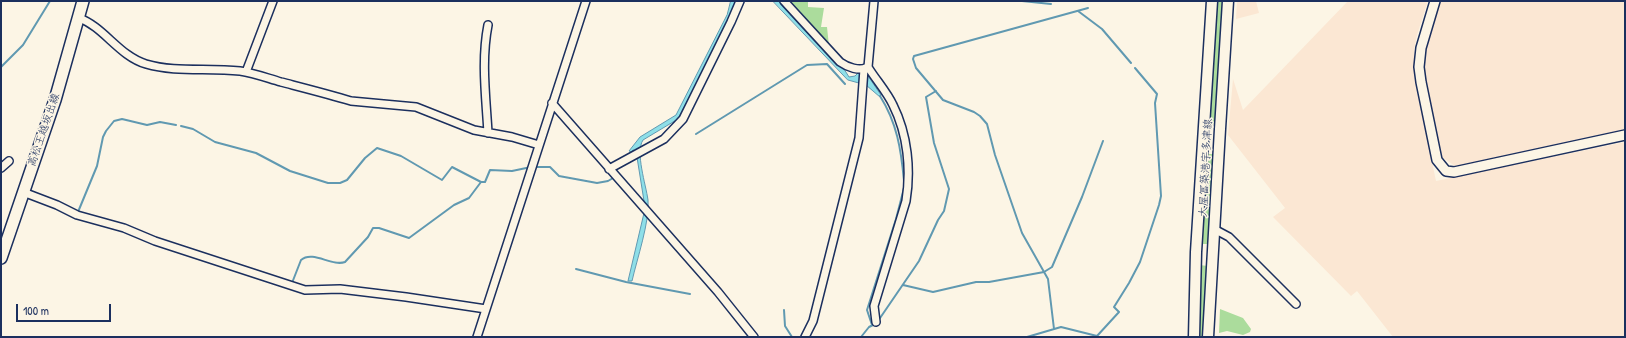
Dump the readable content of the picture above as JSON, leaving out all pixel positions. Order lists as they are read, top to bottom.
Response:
{
  "streets": {
    "main road": ["高松王越坂出線", "大屋冨築港宇多津線"]
  },
  "scale_bar": "100 m"
}
